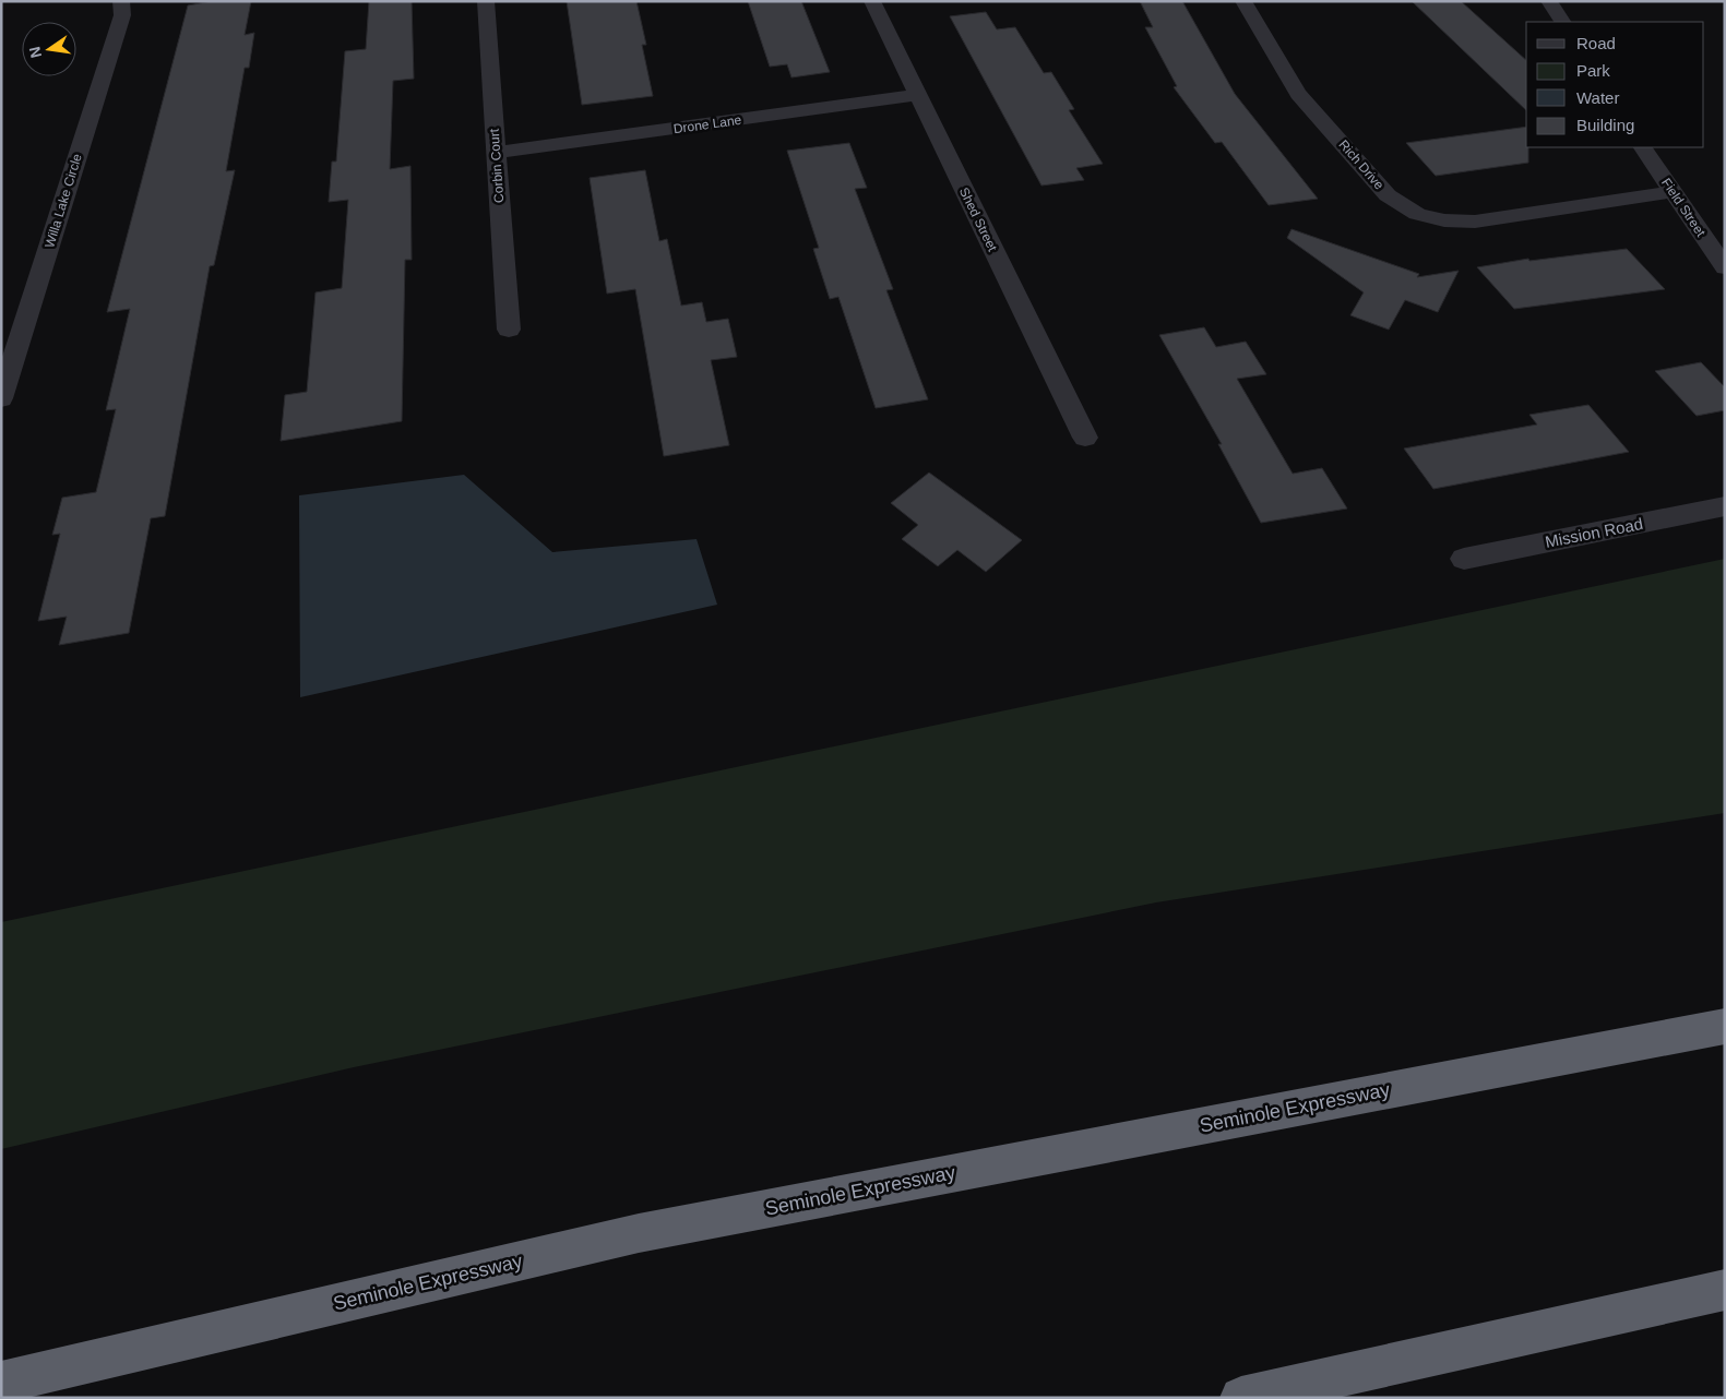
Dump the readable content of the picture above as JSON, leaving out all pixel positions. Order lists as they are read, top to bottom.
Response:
{
  "streets": {
    "highway": ["Seminole Expressway"],
    "street": [
      "Drone Lane",
      "Rich Drive",
      "Corbin Court",
      "Willa Lake Circle",
      "Field Street",
      "Shed Street",
      "Mission Road"
    ]
  },
  "crossings": [
    ["Drone Lane", "Corbin Court"],
    ["Drone Lane", "Shed Street"],
    ["Rich Drive", "Field Street"]
  ],
  "legend": [
    "Road",
    "Park",
    "Water",
    "Building"
  ],
  "north": "left"
}
